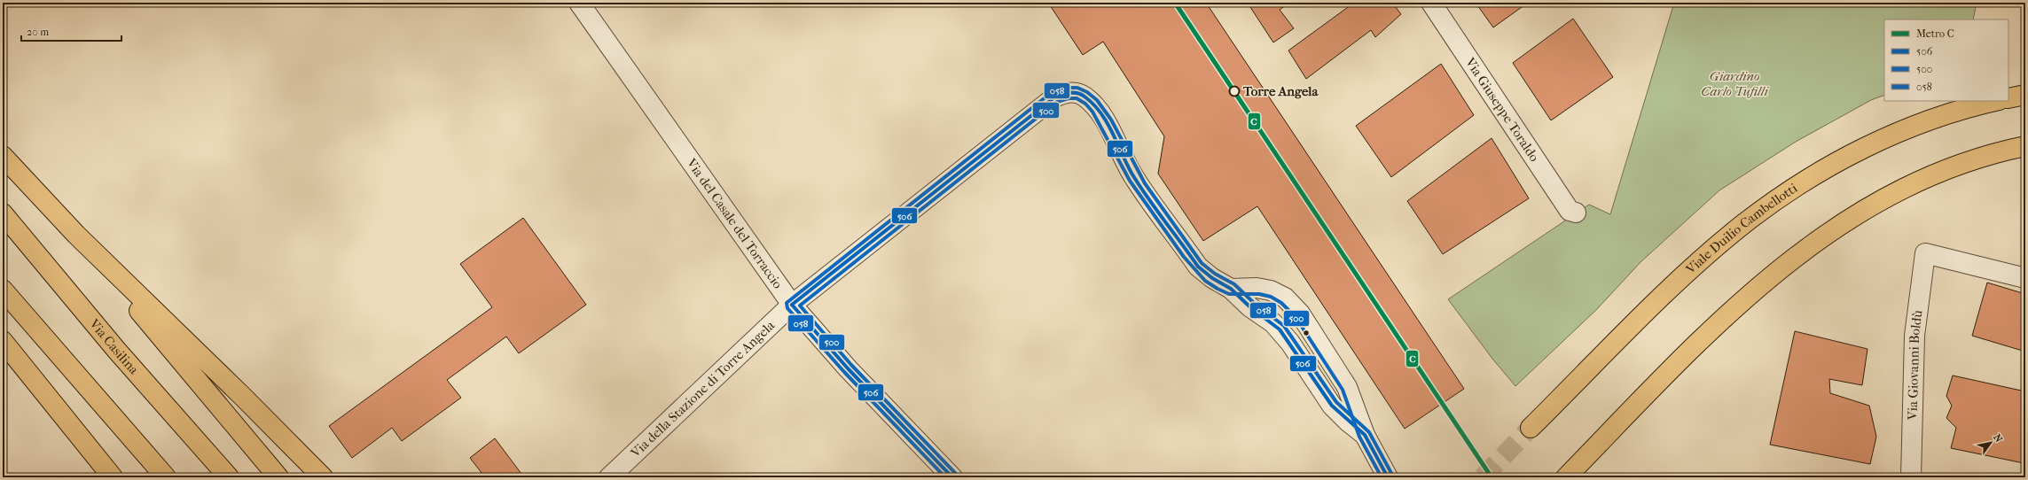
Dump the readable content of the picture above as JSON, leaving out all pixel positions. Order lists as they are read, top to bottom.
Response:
{
  "streets": {
    "main road": ["Viale Duilio Cambellotti", "Via Casilina"],
    "street": [
      "Via Giuseppe Toraldo",
      "Via del Casale del Torraccio",
      "Via Giovanni Boldù",
      "Via della Stazione di Torre Angela"
    ]
  },
  "crossings": [
    ["Via del Casale del Torraccio", "Via della Stazione di Torre Angela"]
  ],
  "parks": ["Giardino Carlo Tufilli"],
  "places": ["Torre Angela"],
  "lines": [
    "metro line C",
    "transit line 058",
    "transit line 506",
    "transit line 500"
  ],
  "legend": [
    "Metro C",
    "506",
    "500",
    "058"
  ],
  "scale_bar": "20 m",
  "north": "top right"
}
